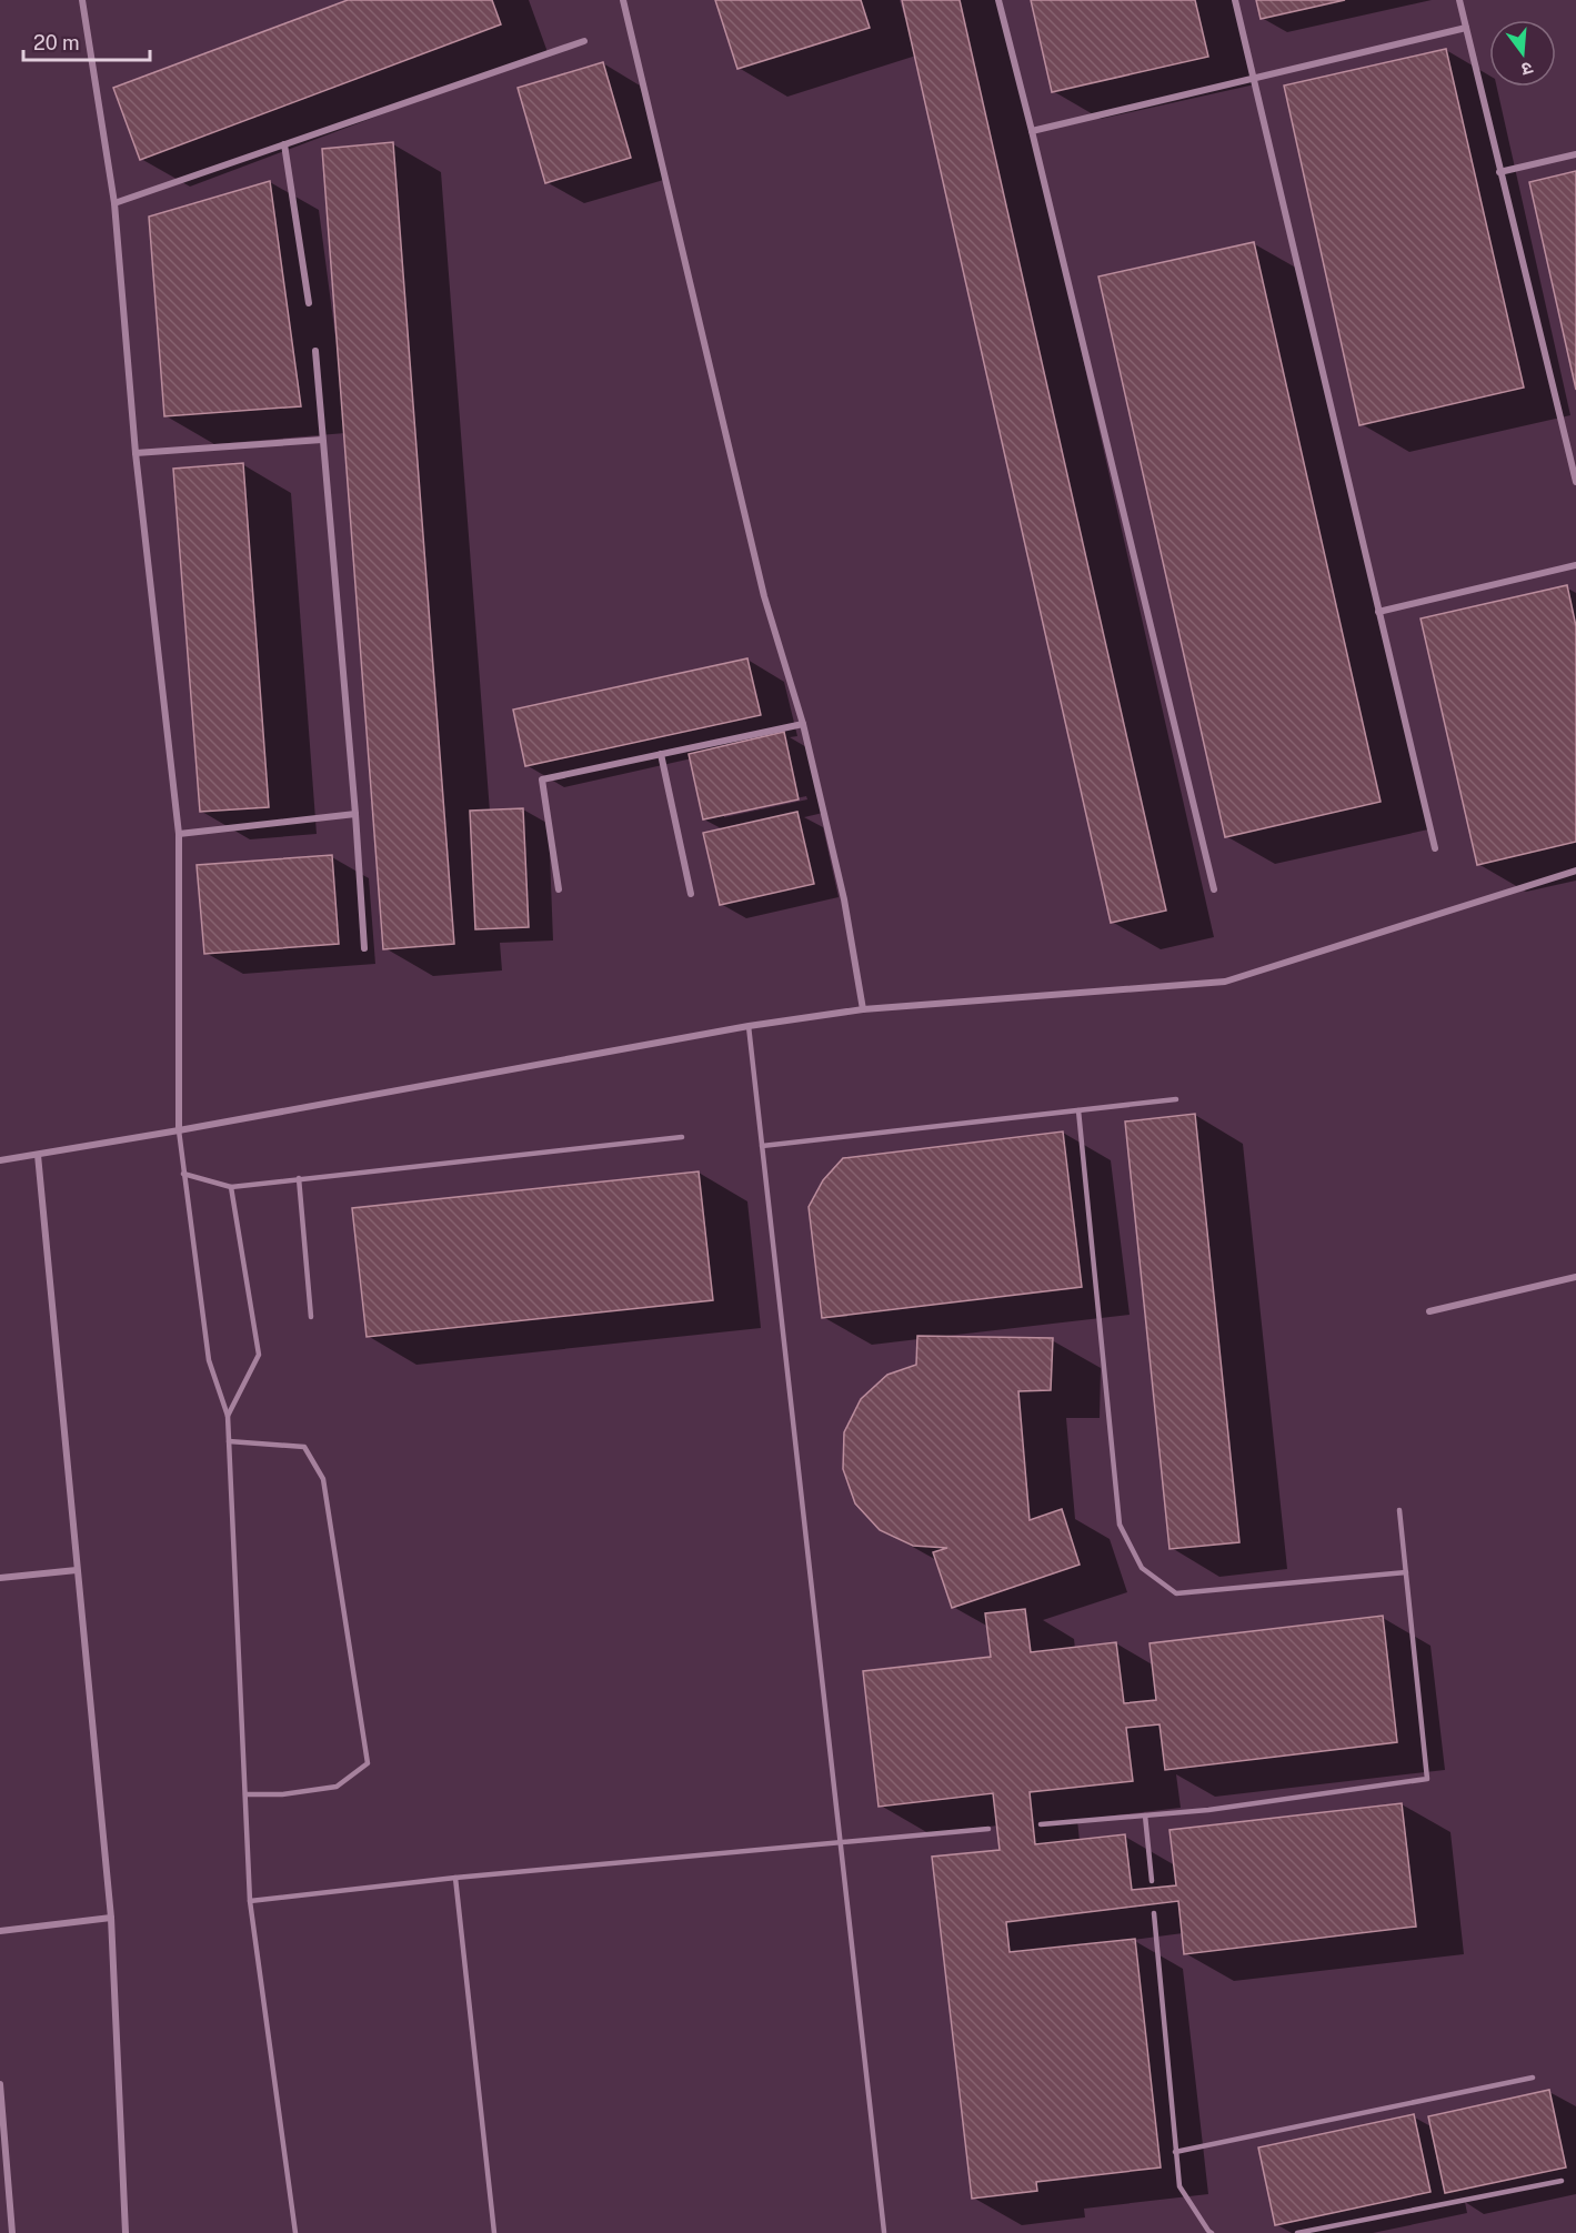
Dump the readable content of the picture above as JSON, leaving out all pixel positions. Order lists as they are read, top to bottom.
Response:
{
  "scale_bar": "20 m",
  "north": "bottom"
}
